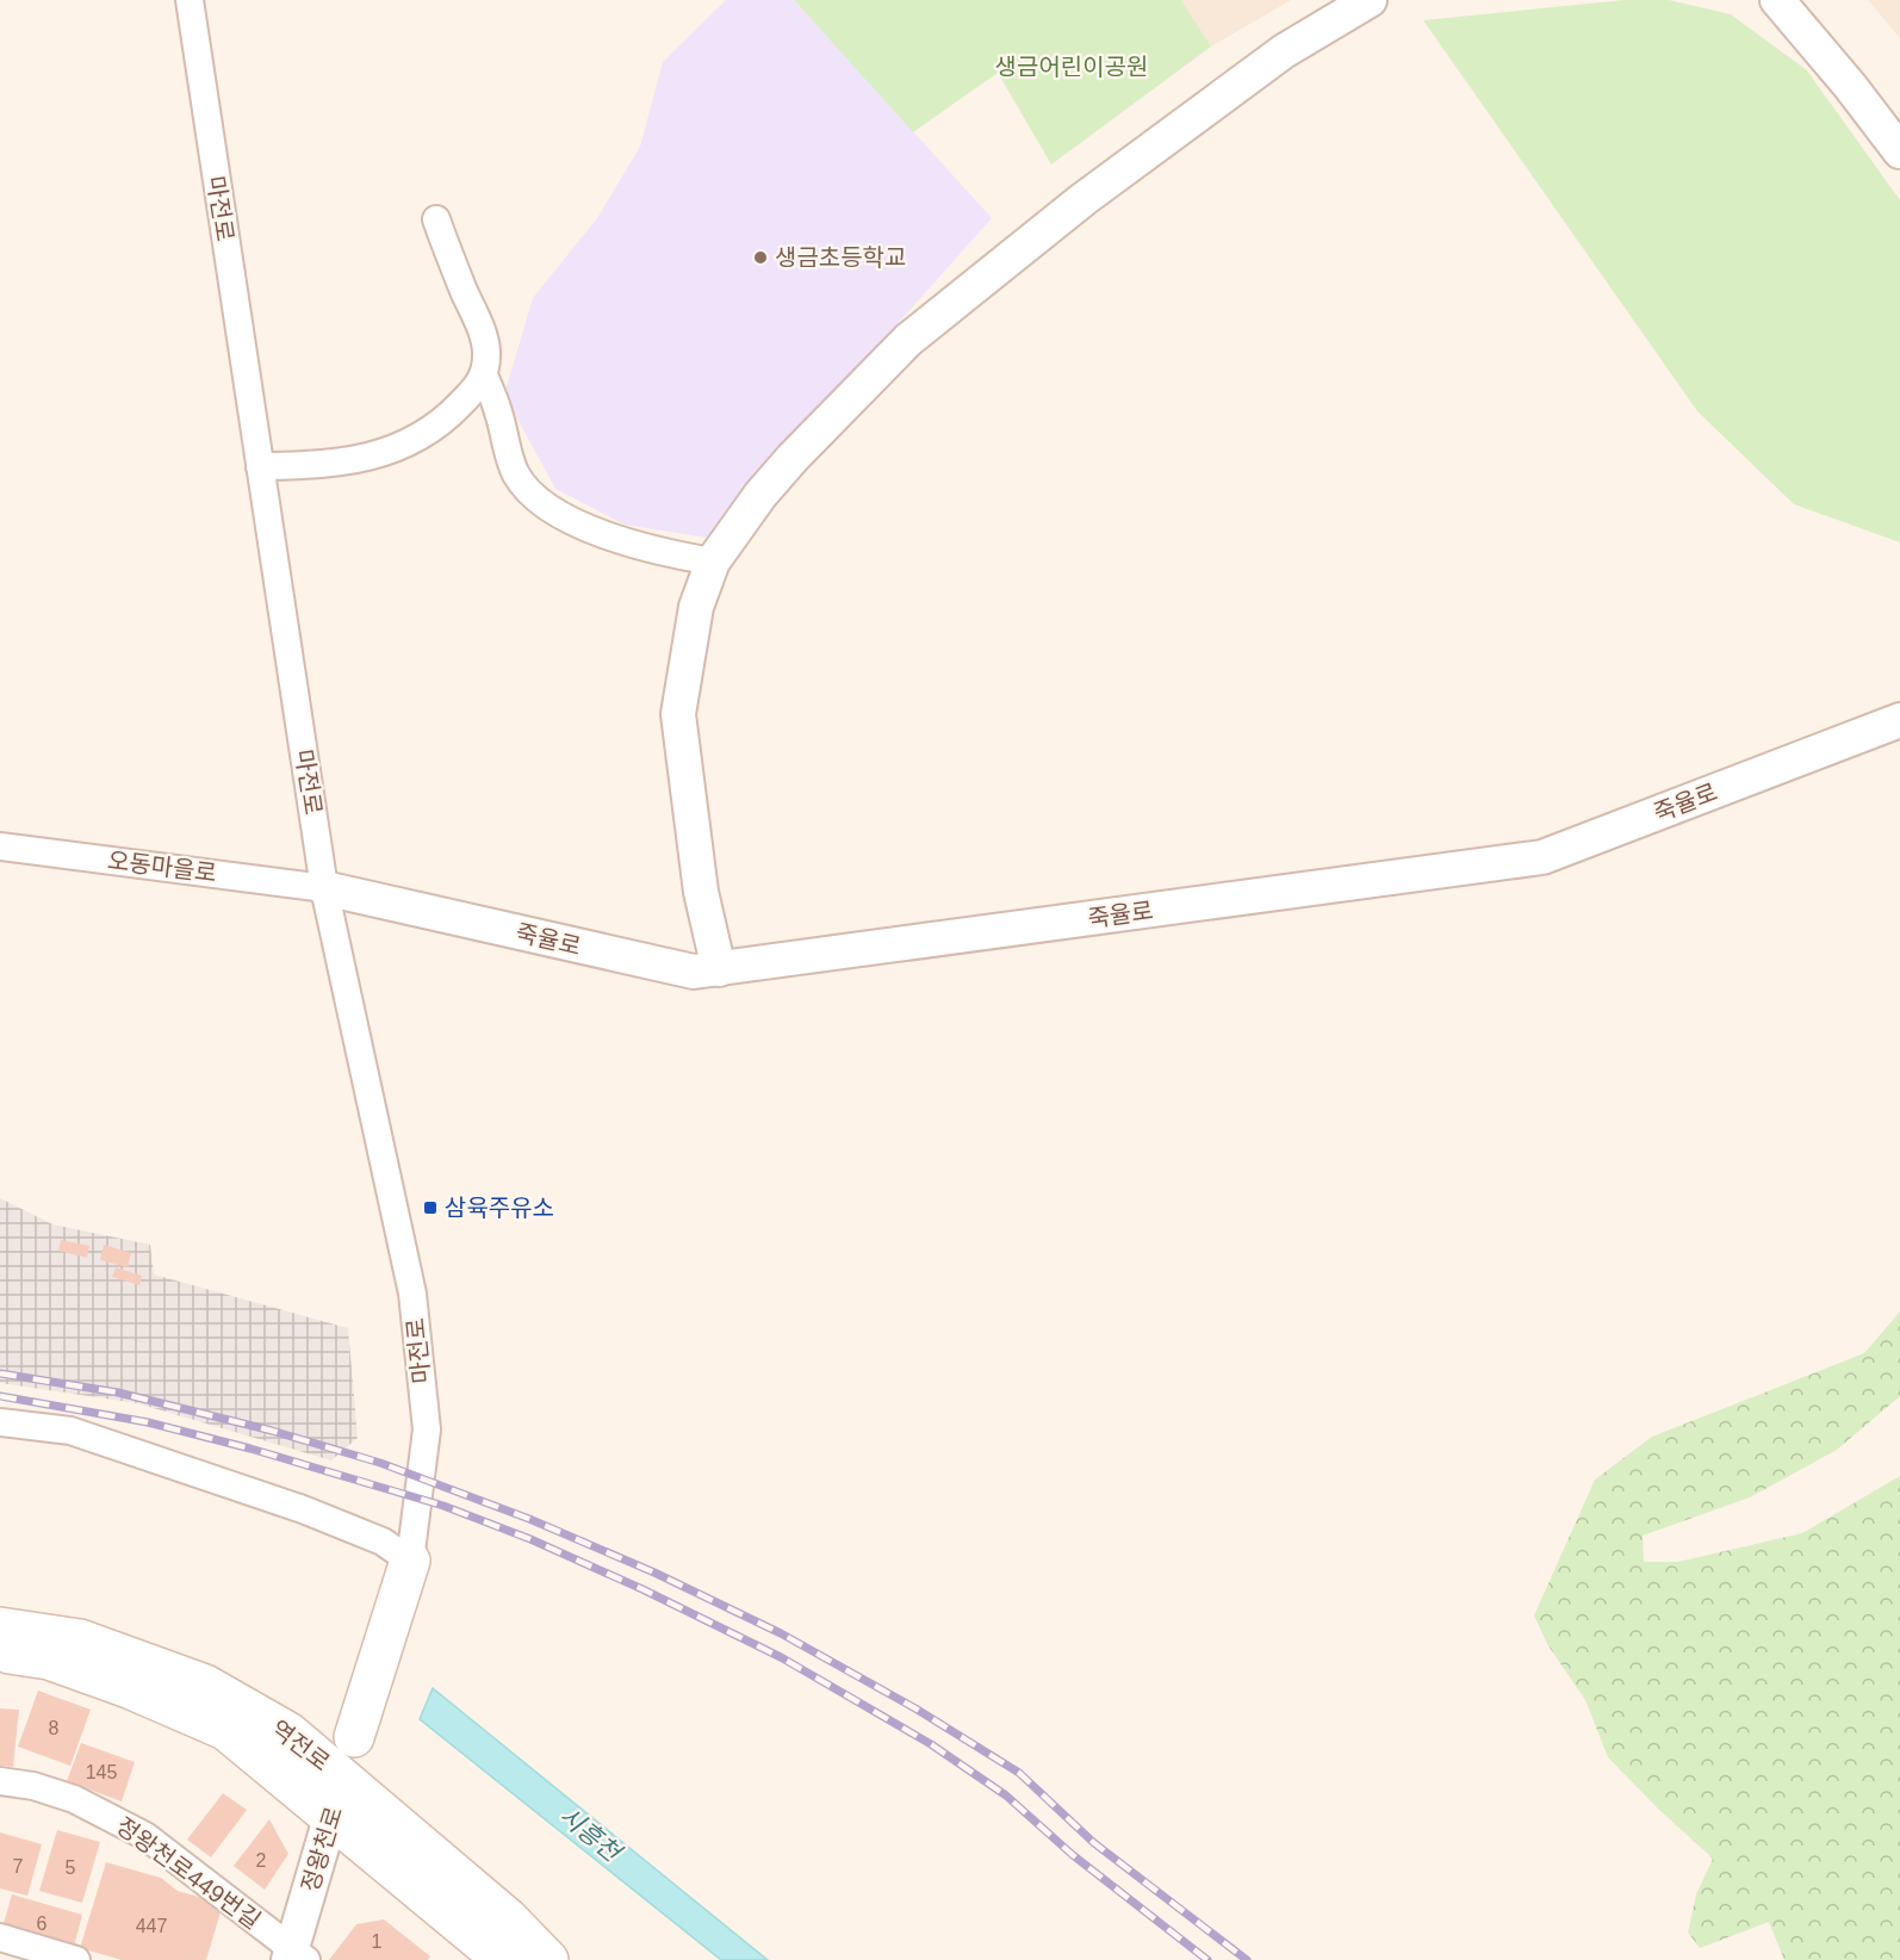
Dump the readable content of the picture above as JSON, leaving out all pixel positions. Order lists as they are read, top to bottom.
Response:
{
  "streets": {
    "main road": ["역전로"],
    "street": [
      "마전로",
      "죽율로",
      "오동마을로",
      "정왕천로",
      "정왕천로449번길"
    ]
  },
  "crossings": [
    ["마전로", "죽율로"],
    ["마전로", "오동마을로"],
    ["죽율로", "오동마을로"],
    ["역전로", "정왕천로"],
    ["정왕천로", "정왕천로449번길"]
  ],
  "water": ["시흥천"],
  "parks": ["생금어린이공원"],
  "places": {
    "other": ["생금초등학교"],
    "transit": ["삼육주유소"]
  },
  "house_numbers": [
    "8",
    "145",
    "2",
    "7",
    "5",
    "6",
    "447",
    "1"
  ]
}
